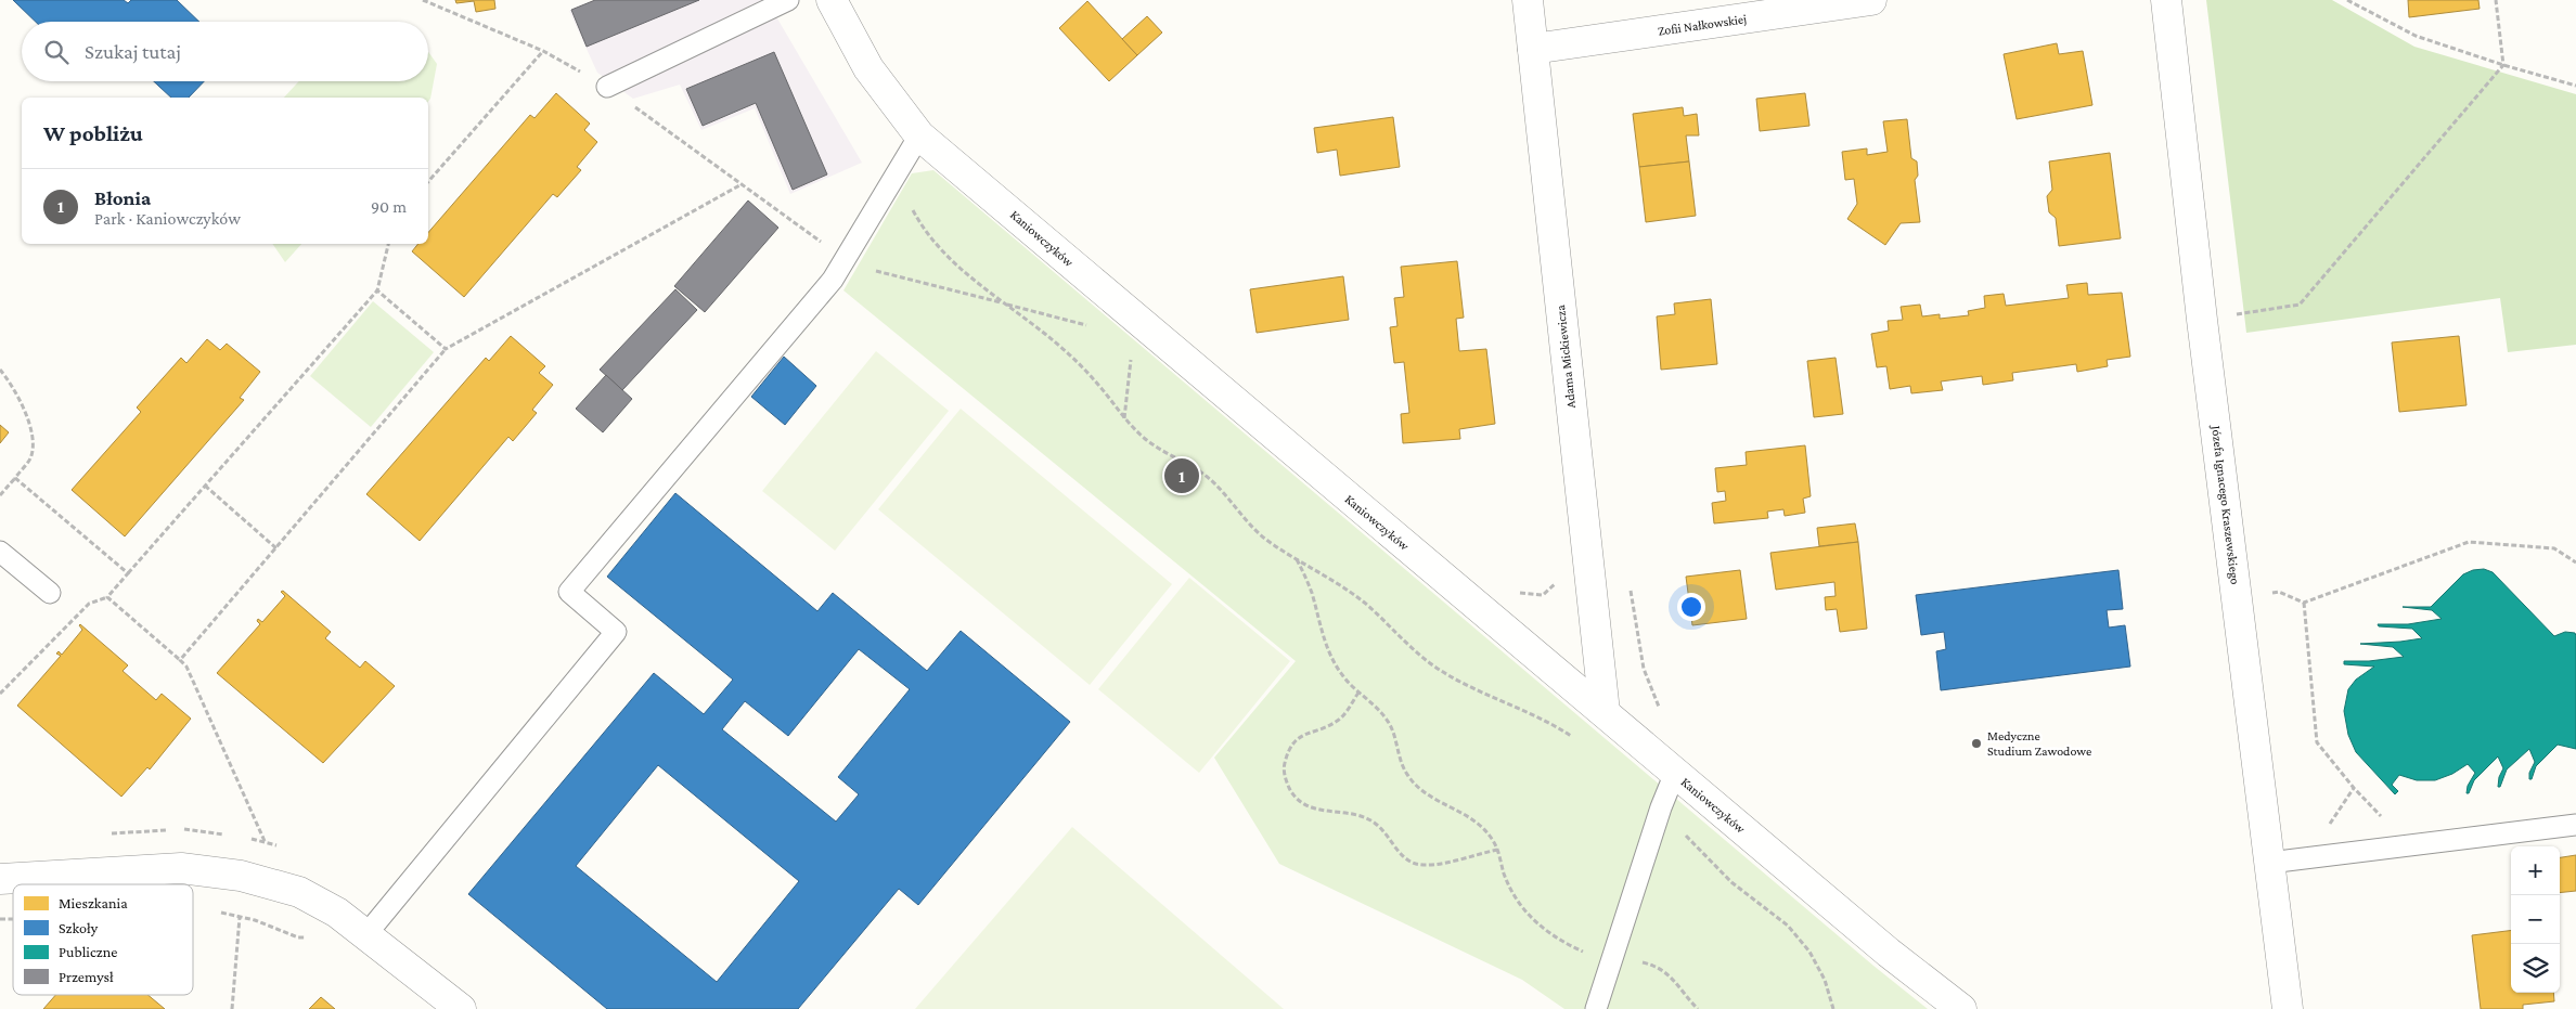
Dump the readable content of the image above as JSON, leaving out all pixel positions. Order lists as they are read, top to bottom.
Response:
{
  "streets": {
    "street": [
      "Zofii Nałkowskiej",
      "Kaniowczyków",
      "Adama Mickiewicza",
      "Józefa Ignacego Kraszewskiego"
    ]
  },
  "crossings": [
    ["Zofii Nałkowskiej", "Adama Mickiewicza"],
    ["Kaniowczyków", "Adama Mickiewicza"]
  ],
  "places": ["Medyczne Studium Zawodowe"],
  "legend": [
    "Mieszkania",
    "Szkoły",
    "Publiczne",
    "Przemysł"
  ],
  "page": {
    "search": "Szukaj tutaj",
    "heading": "W pobliżu",
    "list": [
      {
        "mark": "1",
        "name": "Błonia",
        "note": "Park · Kaniowczyków",
        "value": "90 m"
      }
    ],
    "pins": "1",
    "map_buttons": ["+", "−"]
  }
}
